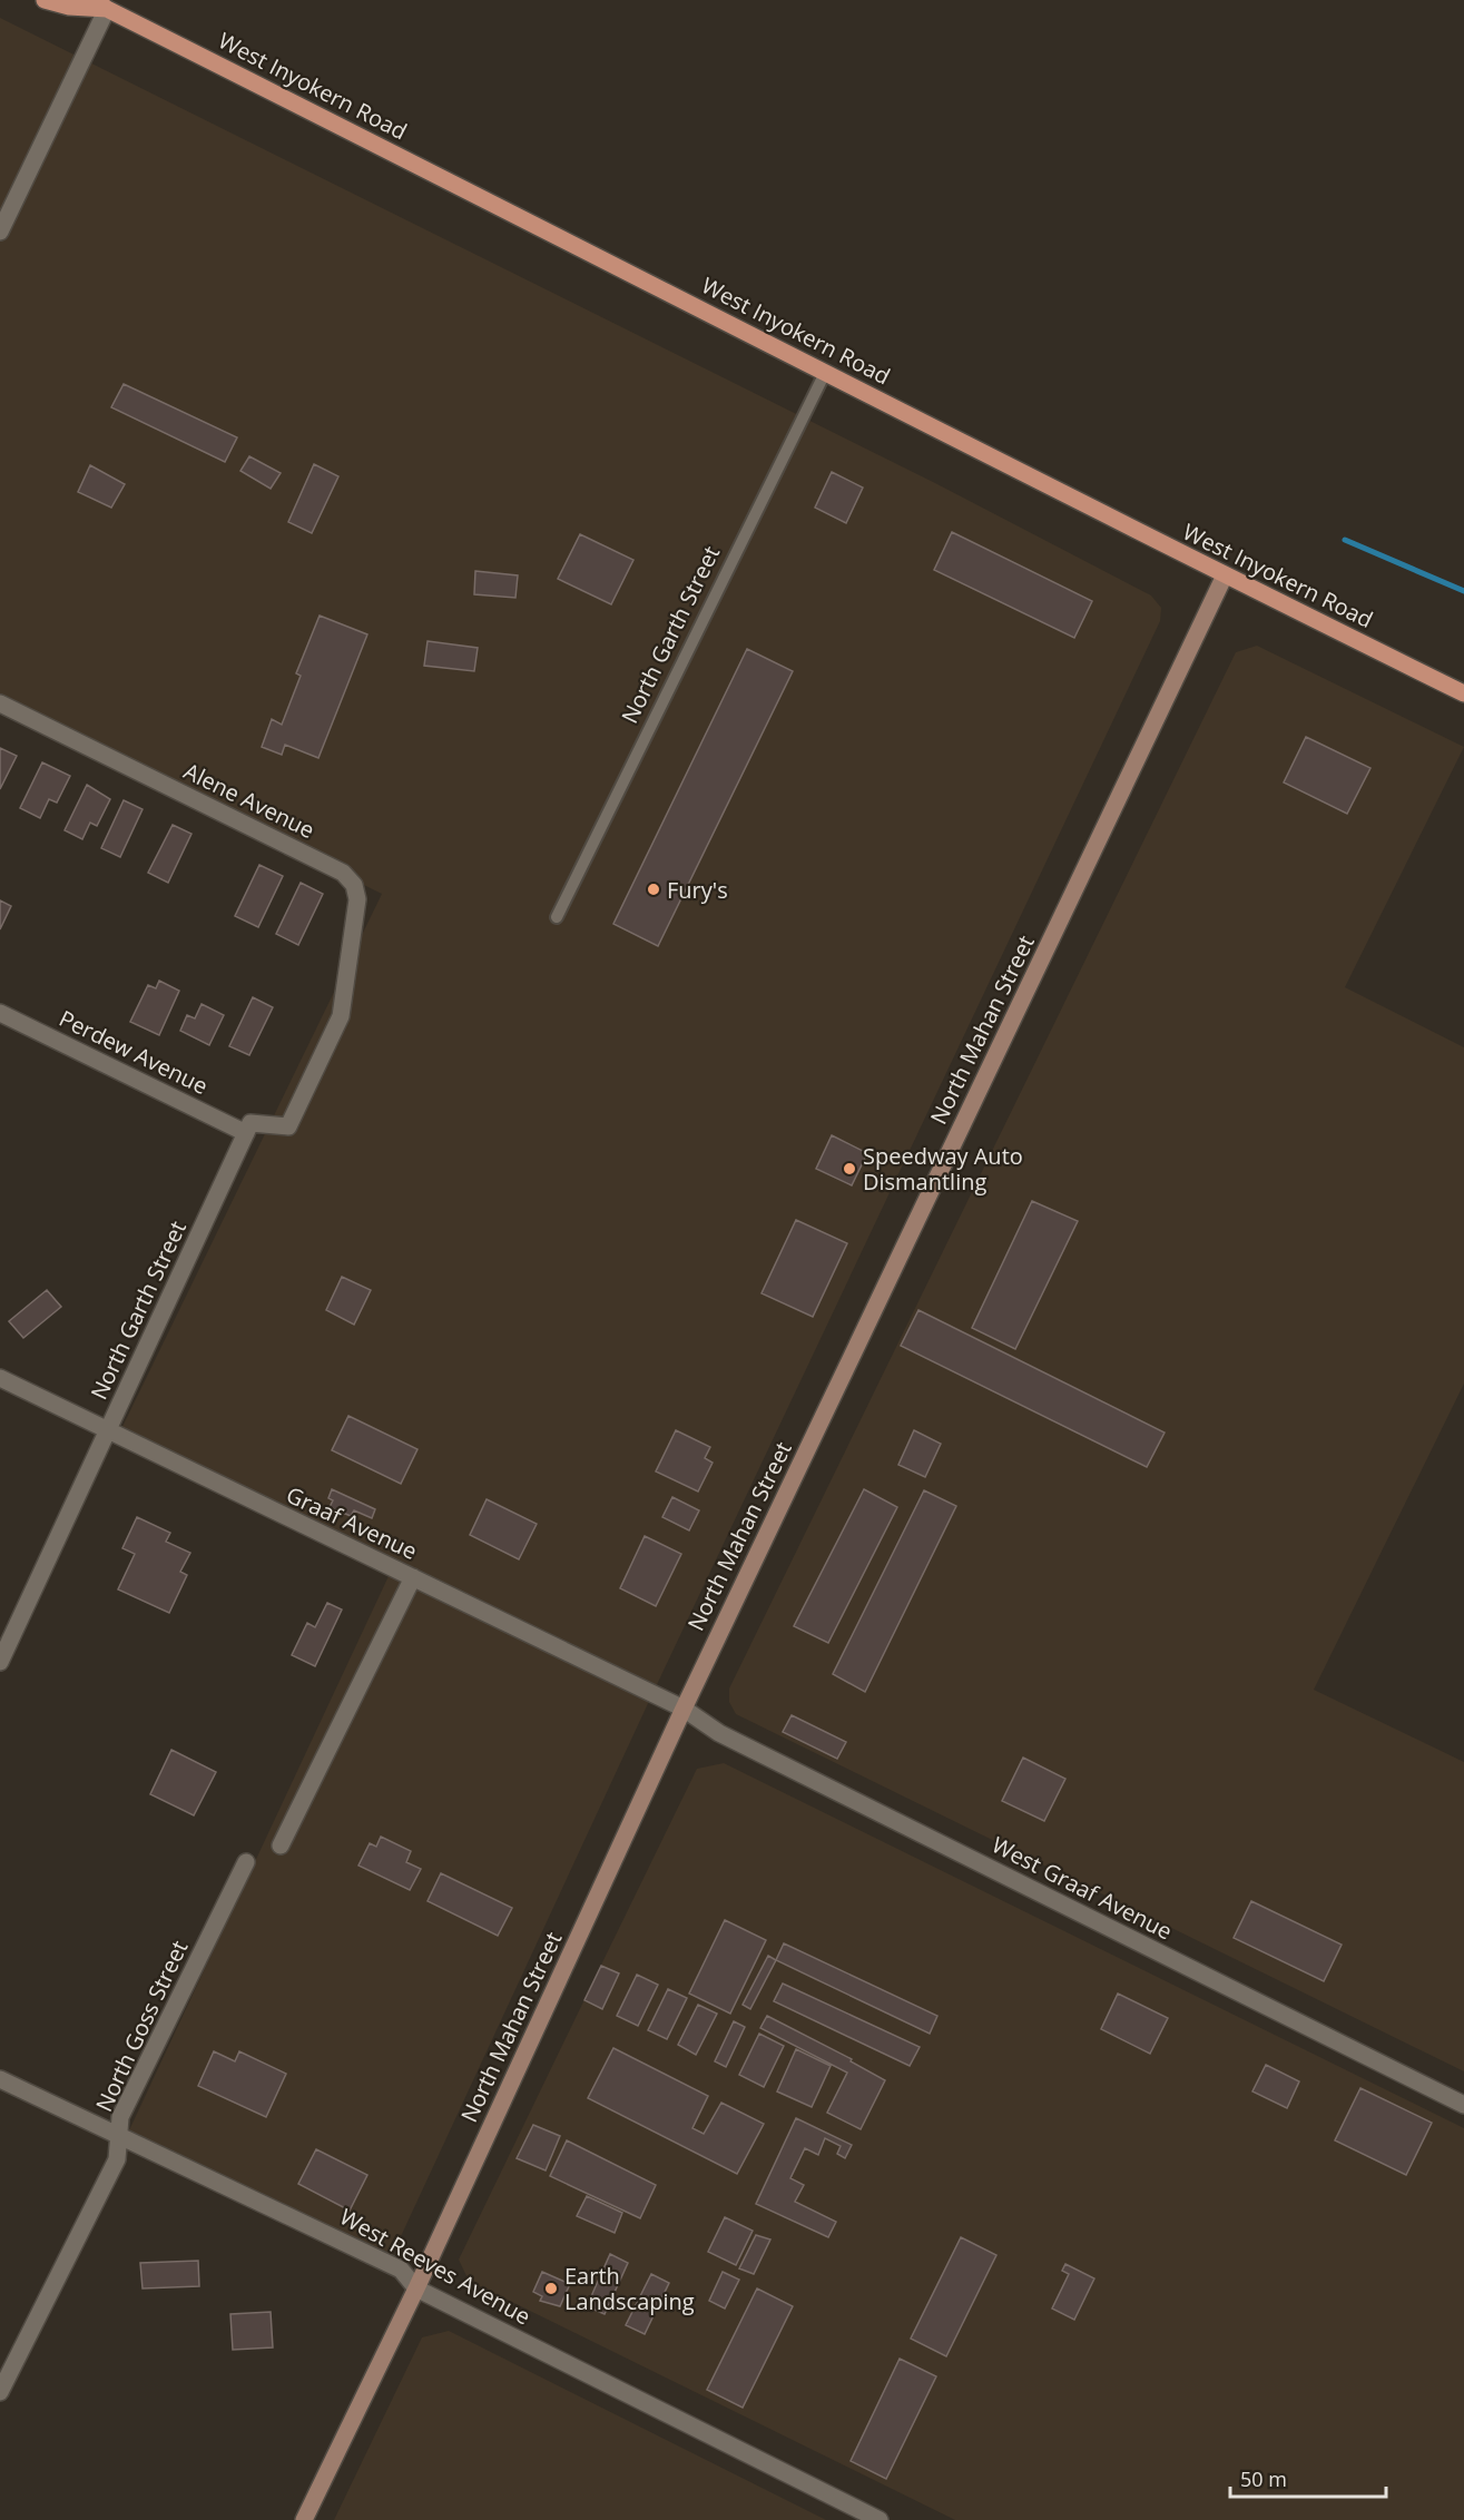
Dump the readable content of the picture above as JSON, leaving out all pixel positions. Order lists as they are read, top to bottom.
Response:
{
  "streets": {
    "main road": ["West Inyokern Road"],
    "street": [
      "North Garth Street",
      "Alene Avenue",
      "North Mahan Street",
      "Perdew Avenue",
      "Graaf Avenue",
      "West Graaf Avenue",
      "North Goss Street",
      "West Reeves Avenue"
    ]
  },
  "crossings": [
    ["West Inyokern Road", "North Garth Street"],
    ["West Inyokern Road", "North Mahan Street"],
    ["North Garth Street", "Alene Avenue"],
    ["North Garth Street", "Perdew Avenue"],
    ["North Garth Street", "Graaf Avenue"],
    ["Alene Avenue", "Perdew Avenue"],
    ["North Mahan Street", "Graaf Avenue"],
    ["North Mahan Street", "West Graaf Avenue"],
    ["North Mahan Street", "West Reeves Avenue"],
    ["Graaf Avenue", "West Graaf Avenue"],
    ["North Goss Street", "West Reeves Avenue"]
  ],
  "places": ["Fury's", "Speedway Auto Dismantling", "Earth Landscaping"],
  "scale_bar": "50 m"
}
